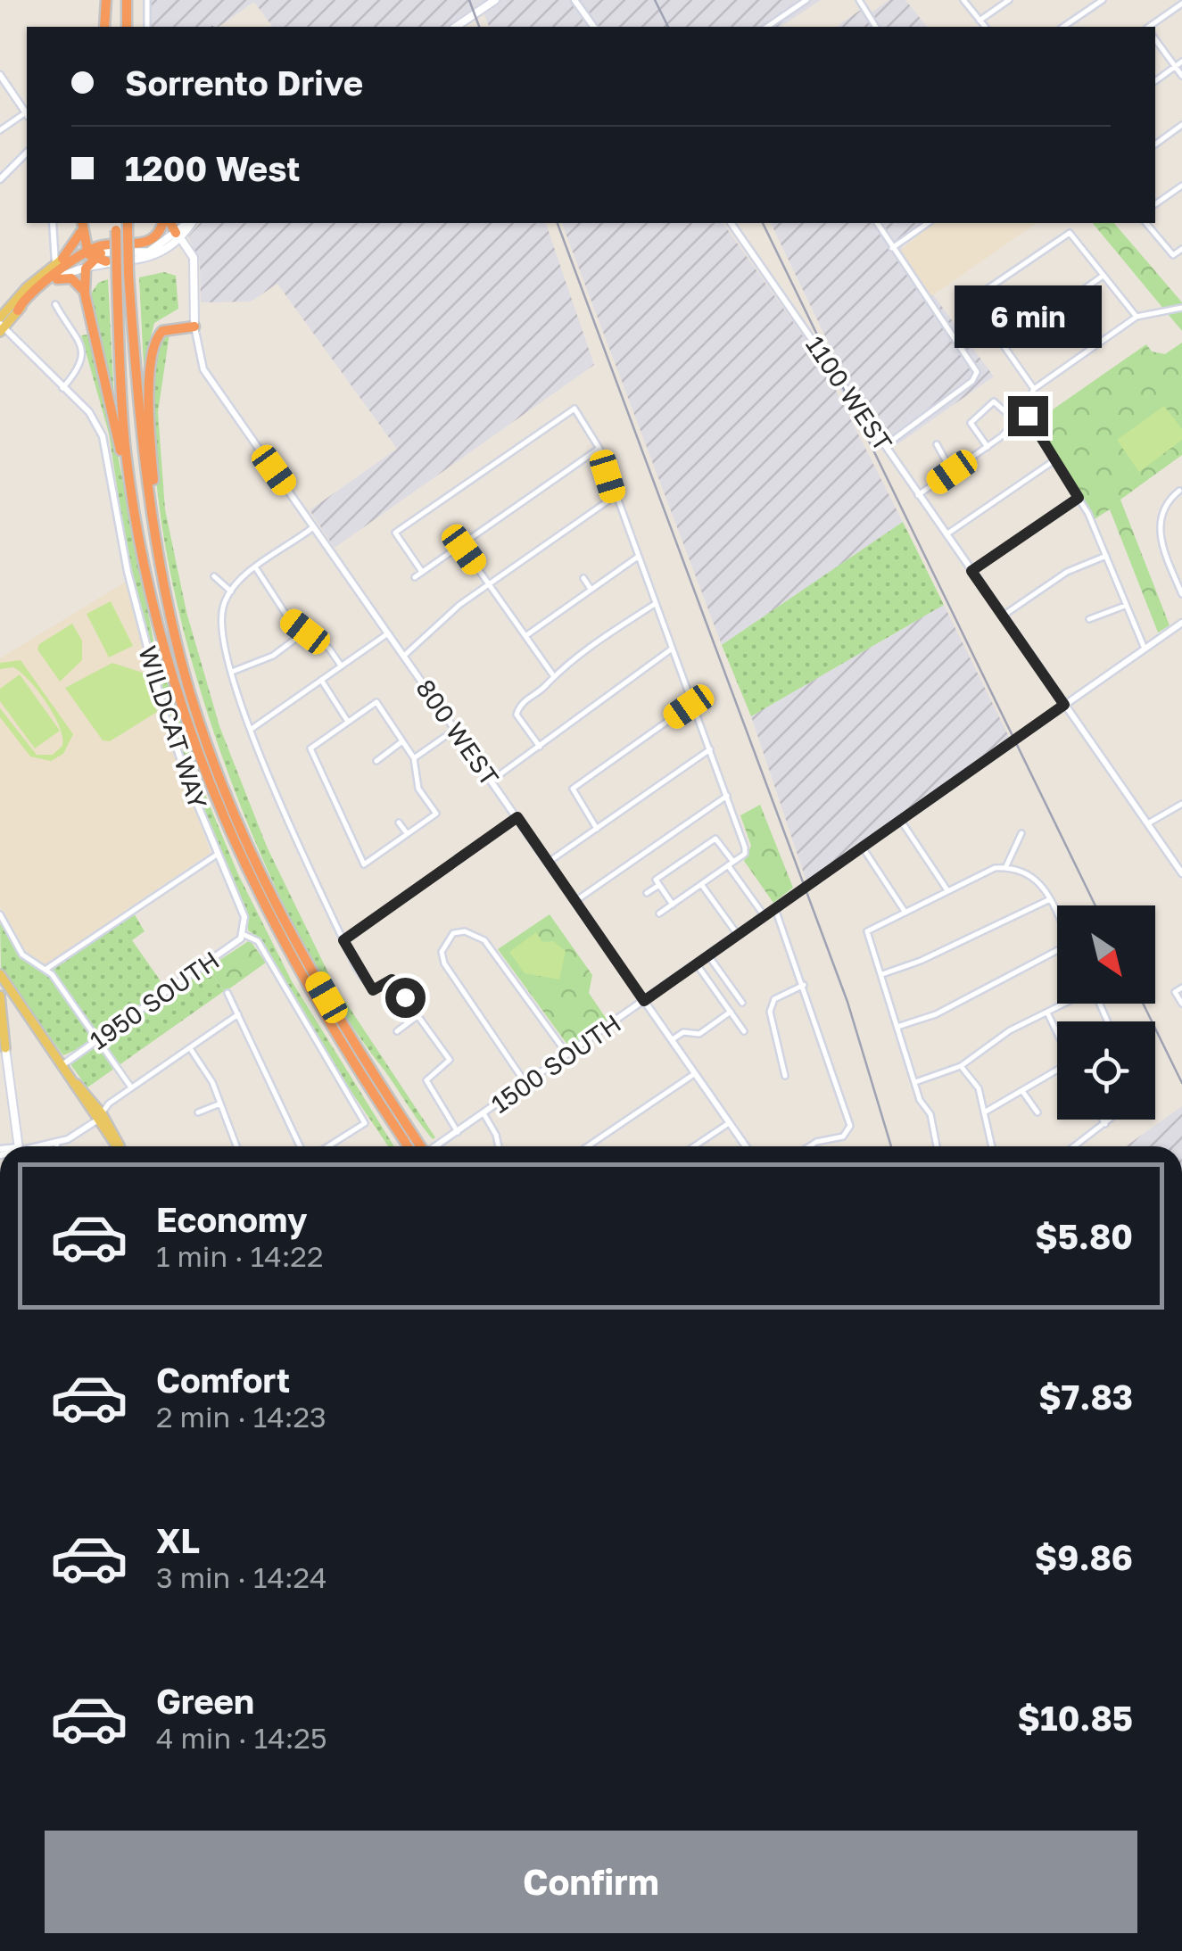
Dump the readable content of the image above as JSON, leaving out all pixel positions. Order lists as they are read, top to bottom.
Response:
{
  "streets": {
    "street": [
      "1100 WEST",
      "WILDCAT WAY",
      "800 WEST",
      "1950 SOUTH",
      "1500 SOUTH"
    ]
  },
  "crossings": [
    ["1100 WEST", "1500 SOUTH"],
    ["WILDCAT WAY", "1950 SOUTH"],
    ["800 WEST", "1500 SOUTH"]
  ],
  "north": "bottom right",
  "page": {
    "banner": ["Sorrento Drive", "1200 West"],
    "bubble": "6 min",
    "list": [
      {
        "name": "Economy",
        "note": "1 min · 14:22",
        "value": "$5.80"
      },
      {
        "name": "Comfort",
        "note": "2 min · 14:23",
        "value": "$7.83"
      },
      {
        "name": "XL",
        "note": "3 min · 14:24",
        "value": "$9.86"
      },
      {
        "name": "Green",
        "note": "4 min · 14:25",
        "value": "$10.85"
      }
    ],
    "buttons": "Confirm"
  }
}
